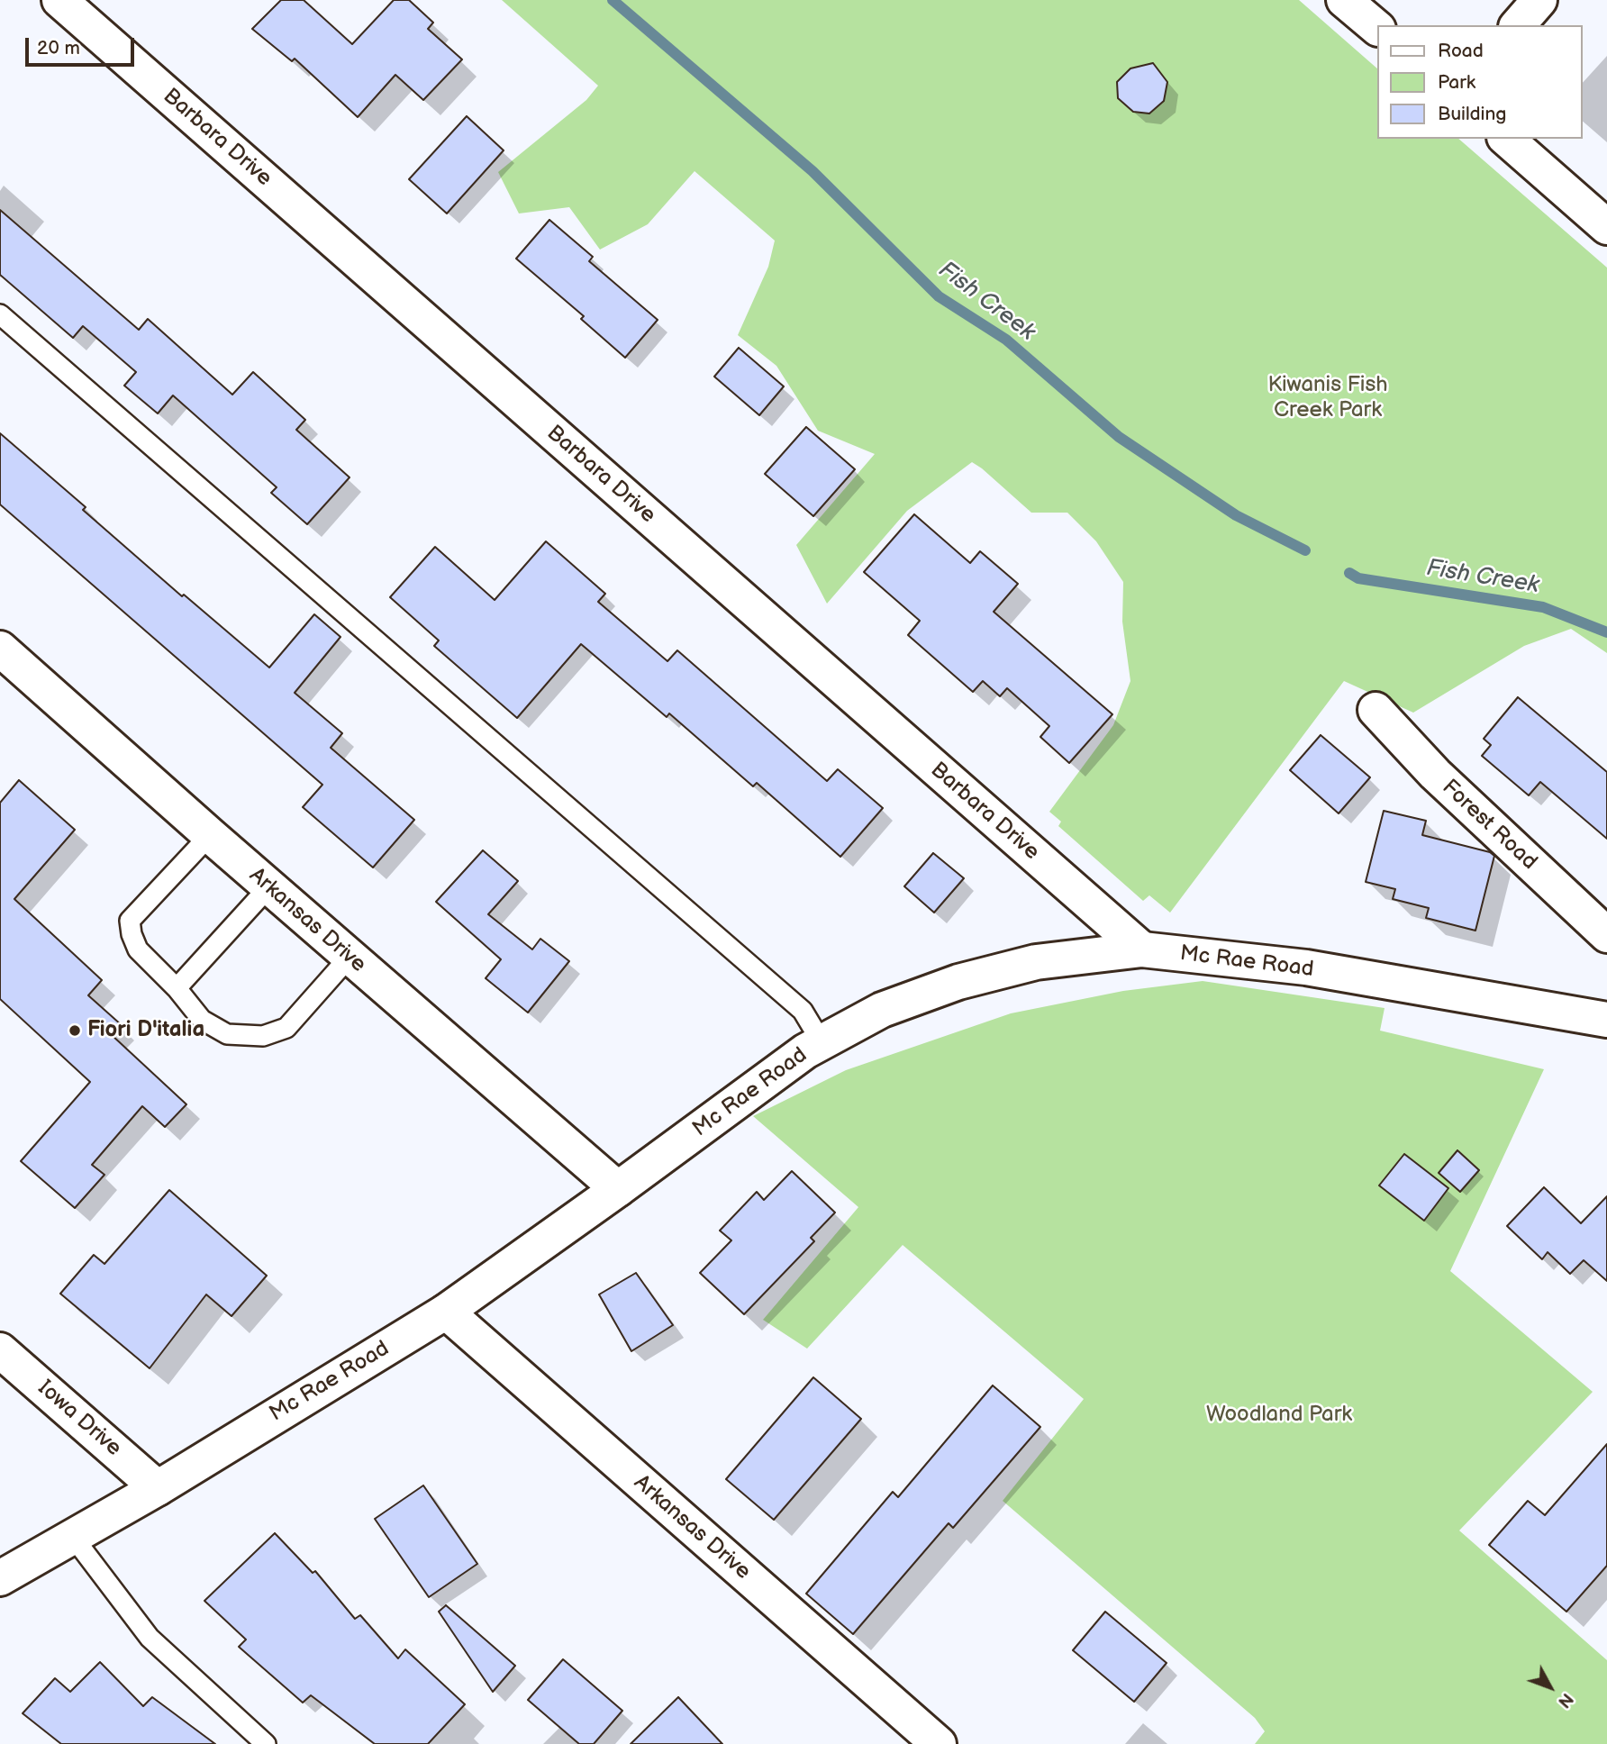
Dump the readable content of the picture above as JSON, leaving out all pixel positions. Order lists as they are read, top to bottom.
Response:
{
  "streets": {
    "street": [
      "Barbara Drive",
      "Forest Road",
      "Arkansas Drive",
      "Mc Rae Road",
      "Iowa Drive"
    ]
  },
  "crossings": [
    ["Barbara Drive", "Mc Rae Road"],
    ["Arkansas Drive", "Mc Rae Road"],
    ["Mc Rae Road", "Iowa Drive"]
  ],
  "water": ["Fish Creek"],
  "parks": ["Kiwanis Fish Creek Park", "Woodland Park"],
  "places": ["Fiori D'italia"],
  "legend": ["Road", "Park", "Building"],
  "scale_bar": "20 m",
  "north": "bottom right"
}
